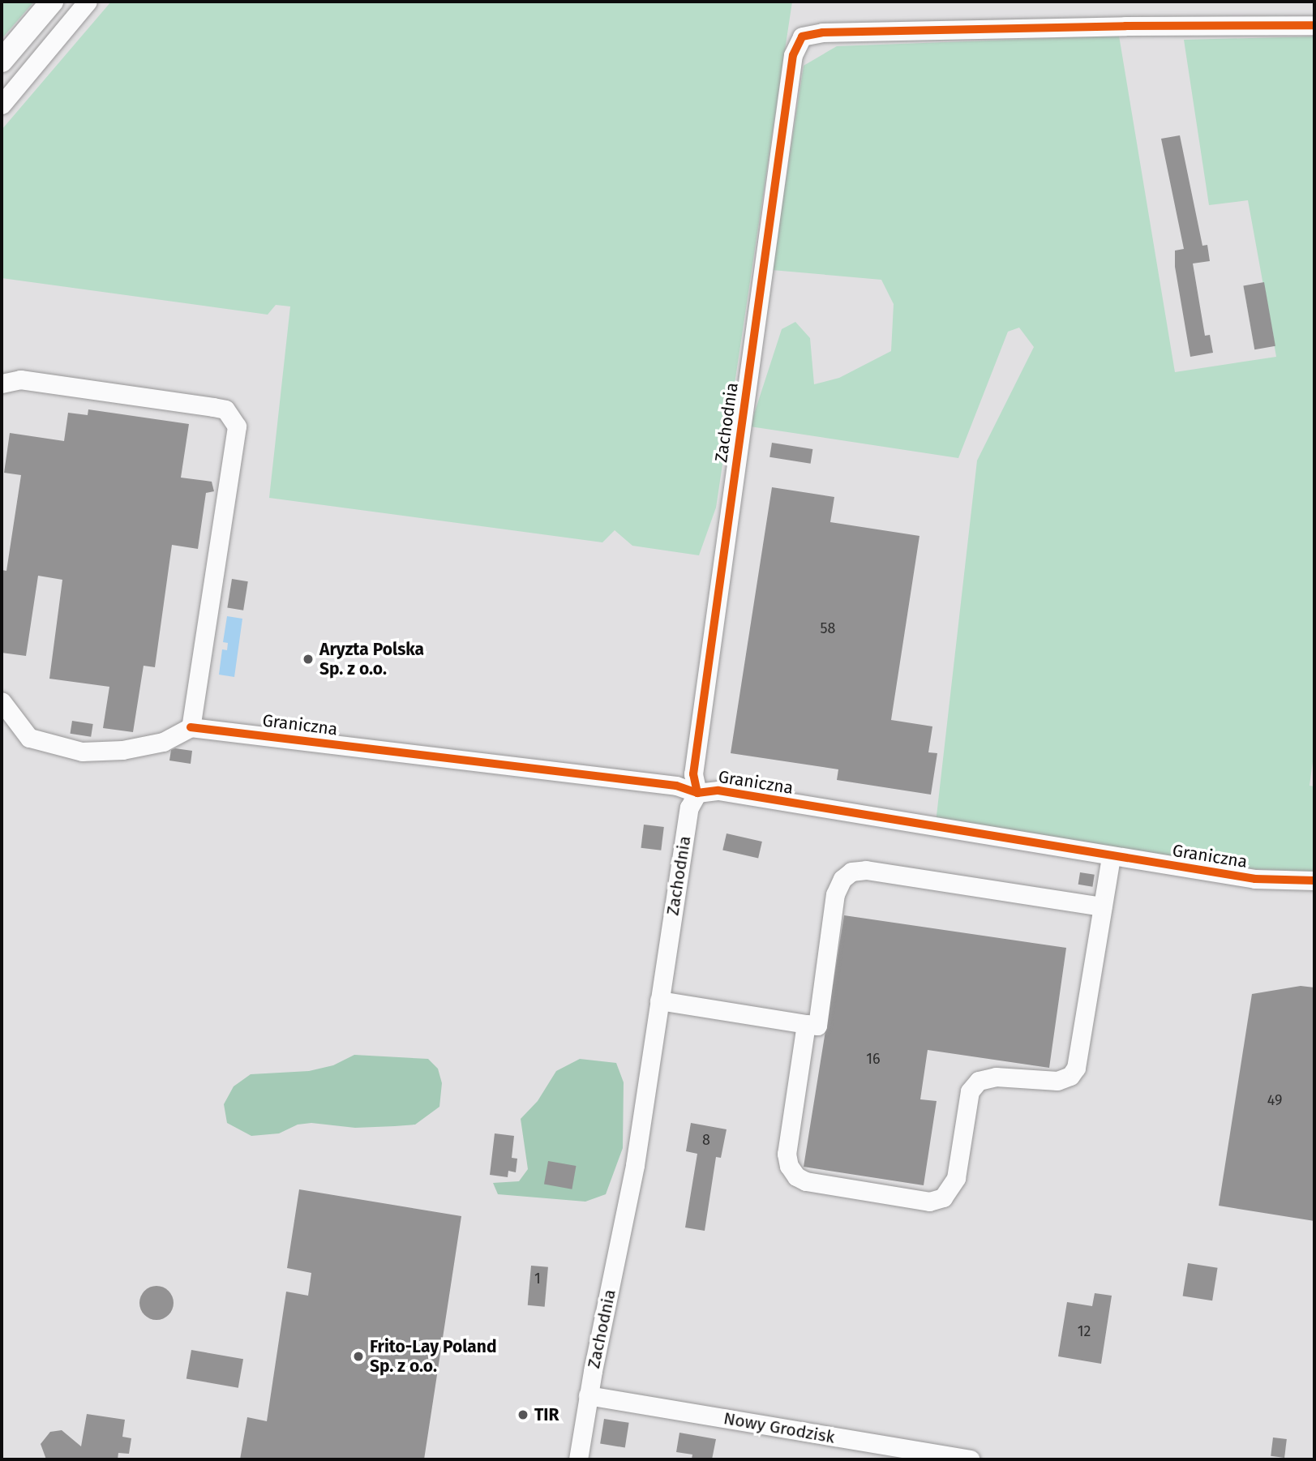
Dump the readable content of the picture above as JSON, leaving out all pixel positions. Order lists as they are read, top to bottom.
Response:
{
  "streets": {
    "street": ["Zachodnia", "Graniczna", "Nowy Grodzisk"]
  },
  "crossings": [
    ["Zachodnia", "Graniczna"],
    ["Zachodnia", "Nowy Grodzisk"]
  ],
  "places": ["Aryzta Polska Sp. z o.o.", "Frito-Lay Poland Sp. z o.o.", "TIR"],
  "house_numbers": [
    "58",
    "16",
    "49",
    "8",
    "1",
    "12"
  ]
}
